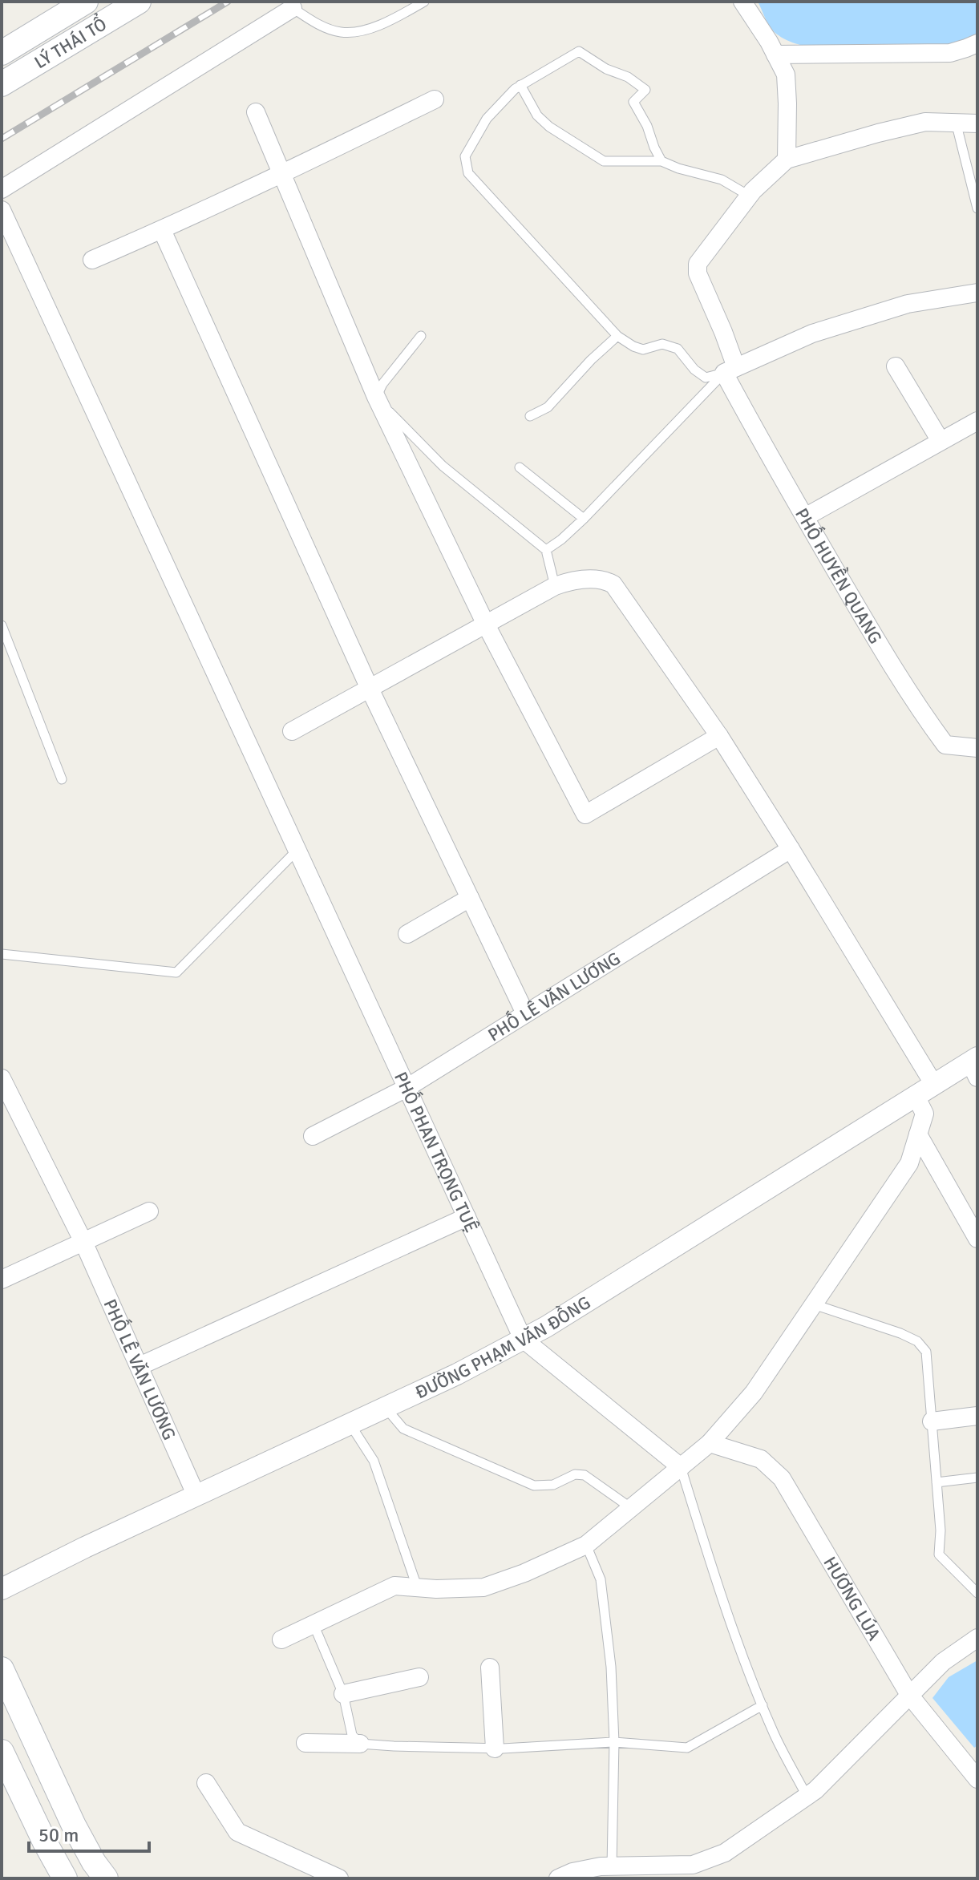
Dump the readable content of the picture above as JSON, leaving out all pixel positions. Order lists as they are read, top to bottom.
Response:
{
  "streets": {
    "main road": ["LÝ THÁI TỔ"],
    "street": [
      "PHỐ HUYỀN QUANG",
      "PHỐ LÊ VĂN LƯƠNG",
      "PHỐ PHAN TRỌNG TUỆ",
      "ĐƯỜNG PHẠM VĂN ĐỒNG",
      "HƯƠNG LÚA"
    ]
  },
  "crossings": [
    ["PHỐ LÊ VĂN LƯƠNG", "PHỐ PHAN TRỌNG TUỆ"],
    ["PHỐ LÊ VĂN LƯƠNG", "ĐƯỜNG PHẠM VĂN ĐỒNG"],
    ["PHỐ PHAN TRỌNG TUỆ", "ĐƯỜNG PHẠM VĂN ĐỒNG"]
  ],
  "scale_bar": "50 m"
}
